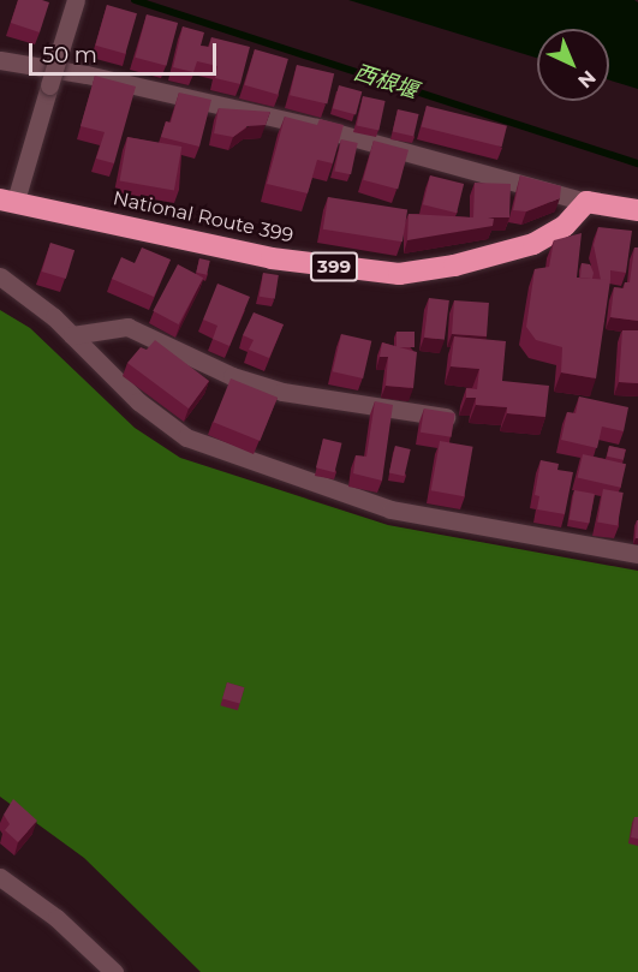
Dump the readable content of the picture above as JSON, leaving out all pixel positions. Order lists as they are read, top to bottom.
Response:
{
  "streets": {
    "highway": ["National Route 399", "399"]
  },
  "water": ["西根堰"],
  "scale_bar": "50 m",
  "north": "bottom right"
}
